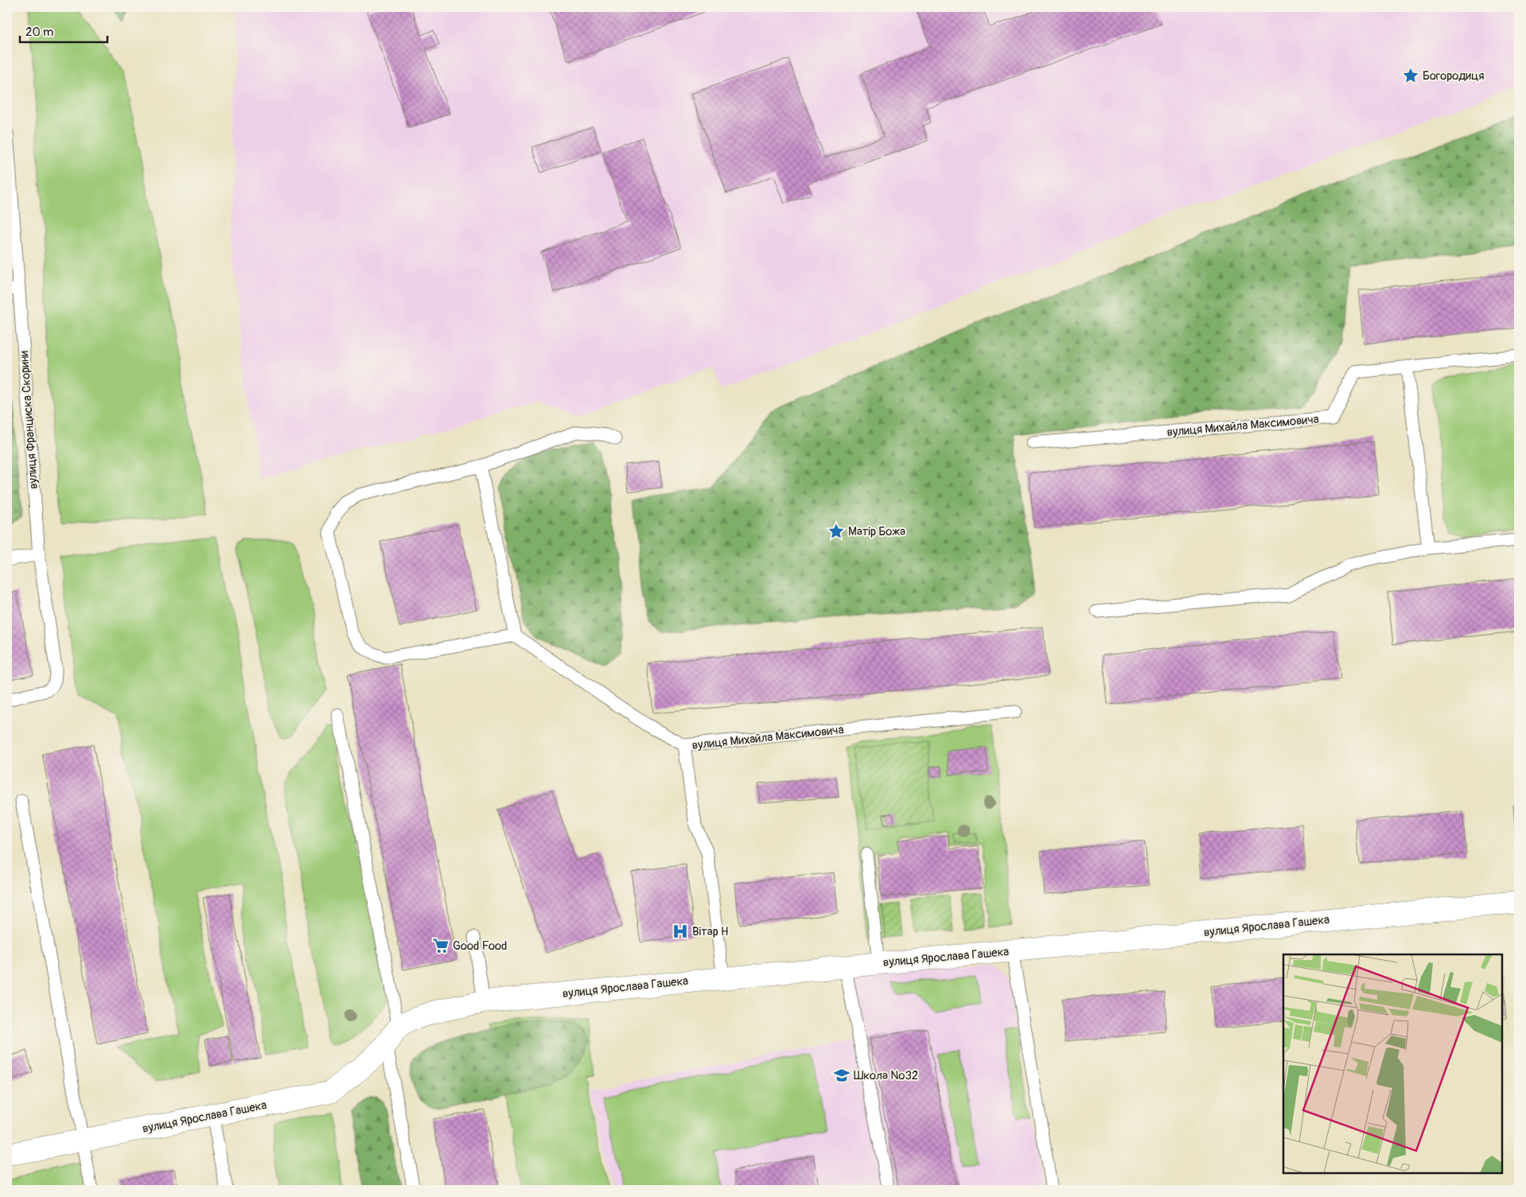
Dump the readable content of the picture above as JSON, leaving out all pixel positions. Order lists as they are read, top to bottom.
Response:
{
  "streets": {
    "street": ["вулиця Ярослава Гашека"],
    "lane": ["вулиця Франциска Скорини", "вулиця Михайла Максимовича"]
  },
  "crossings": [
    ["вулиця Михайла Максимовича", "вулиця Ярослава Гашека"]
  ],
  "places": {
    "place": ["Богородиця", "Матір Божа"],
    "hospital": ["Вітар Н"],
    "supermarket": ["Good Food"],
    "school or university": ["Школа №32"]
  },
  "scale_bar": "20 m"
}
